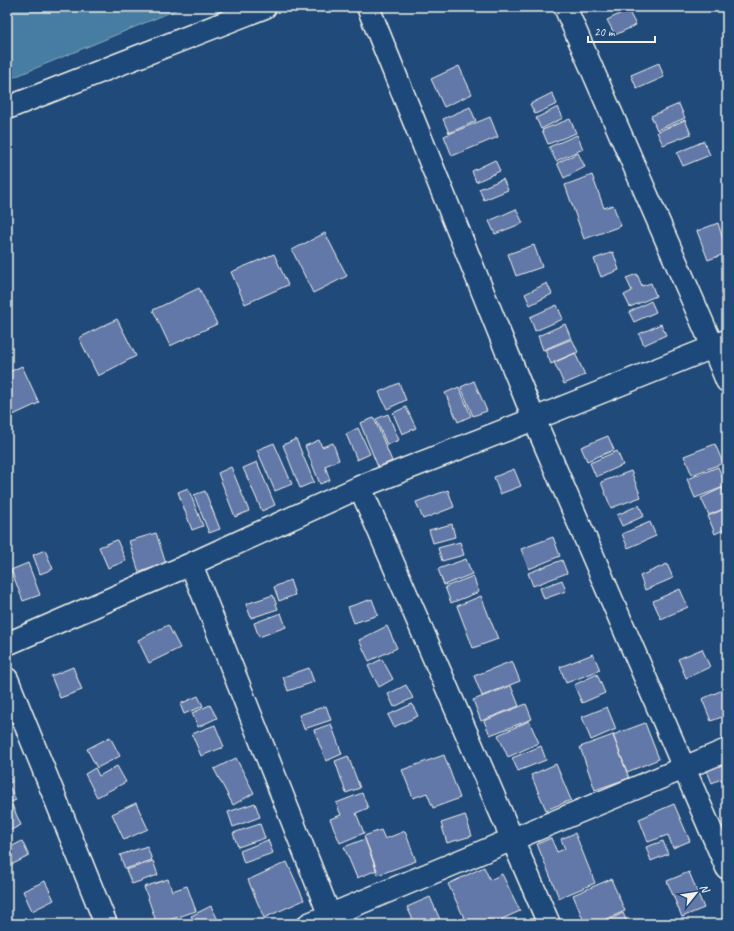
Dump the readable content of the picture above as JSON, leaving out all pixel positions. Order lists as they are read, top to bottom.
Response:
{
  "scale_bar": "20 m",
  "north": "top right"
}
